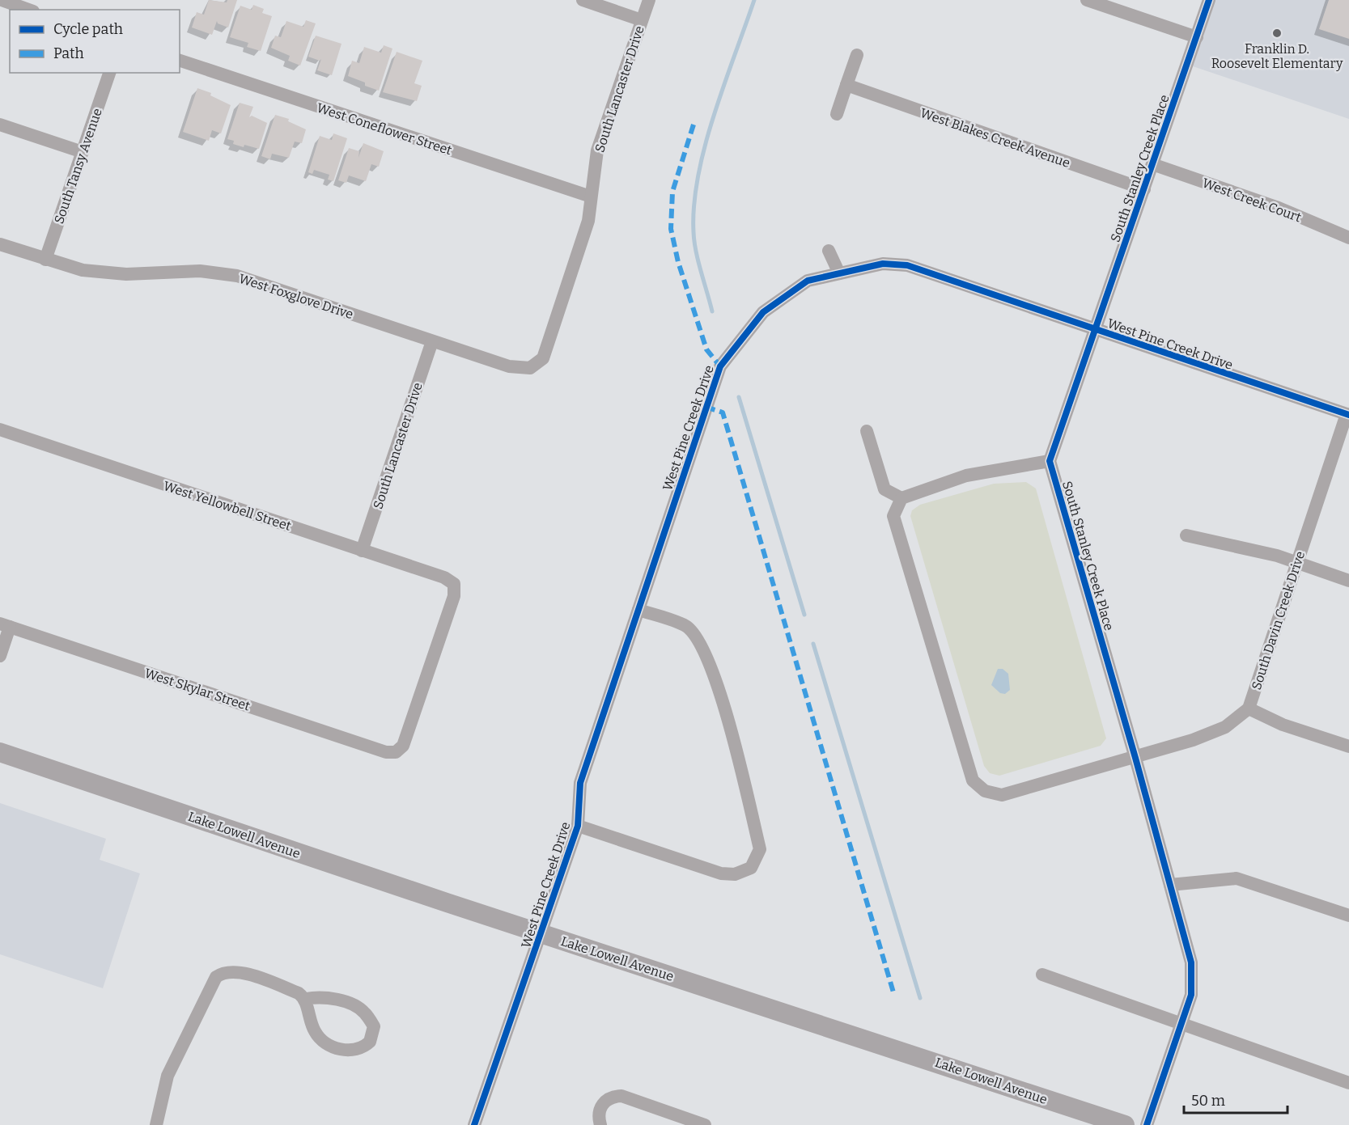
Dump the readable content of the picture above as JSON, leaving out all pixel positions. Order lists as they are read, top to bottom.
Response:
{
  "streets": {
    "main road": ["Lake Lowell Avenue"],
    "street": [
      "South Lancaster Drive",
      "West Coneflower Street",
      "West Blakes Creek Avenue",
      "South Tansy Avenue",
      "South Stanley Creek Place",
      "West Creek Court",
      "West Foxglove Drive",
      "West Pine Creek Drive",
      "West Yellowbell Street",
      "South Davin Creek Drive",
      "West Skylar Street"
    ]
  },
  "crossings": [
    ["South Lancaster Drive", "West Coneflower Street"],
    ["South Lancaster Drive", "West Foxglove Drive"],
    ["South Lancaster Drive", "West Yellowbell Street"],
    ["West Blakes Creek Avenue", "South Stanley Creek Place"],
    ["South Tansy Avenue", "West Foxglove Drive"],
    ["South Stanley Creek Place", "West Creek Court"],
    ["South Stanley Creek Place", "West Pine Creek Drive"],
    ["West Pine Creek Drive", "South Davin Creek Drive"],
    ["West Pine Creek Drive", "Lake Lowell Avenue"],
    ["West Yellowbell Street", "West Skylar Street"]
  ],
  "places": ["Franklin D. Roosevelt Elementary"],
  "legend": ["Cycle path", "Path"],
  "scale_bar": "50 m"
}
